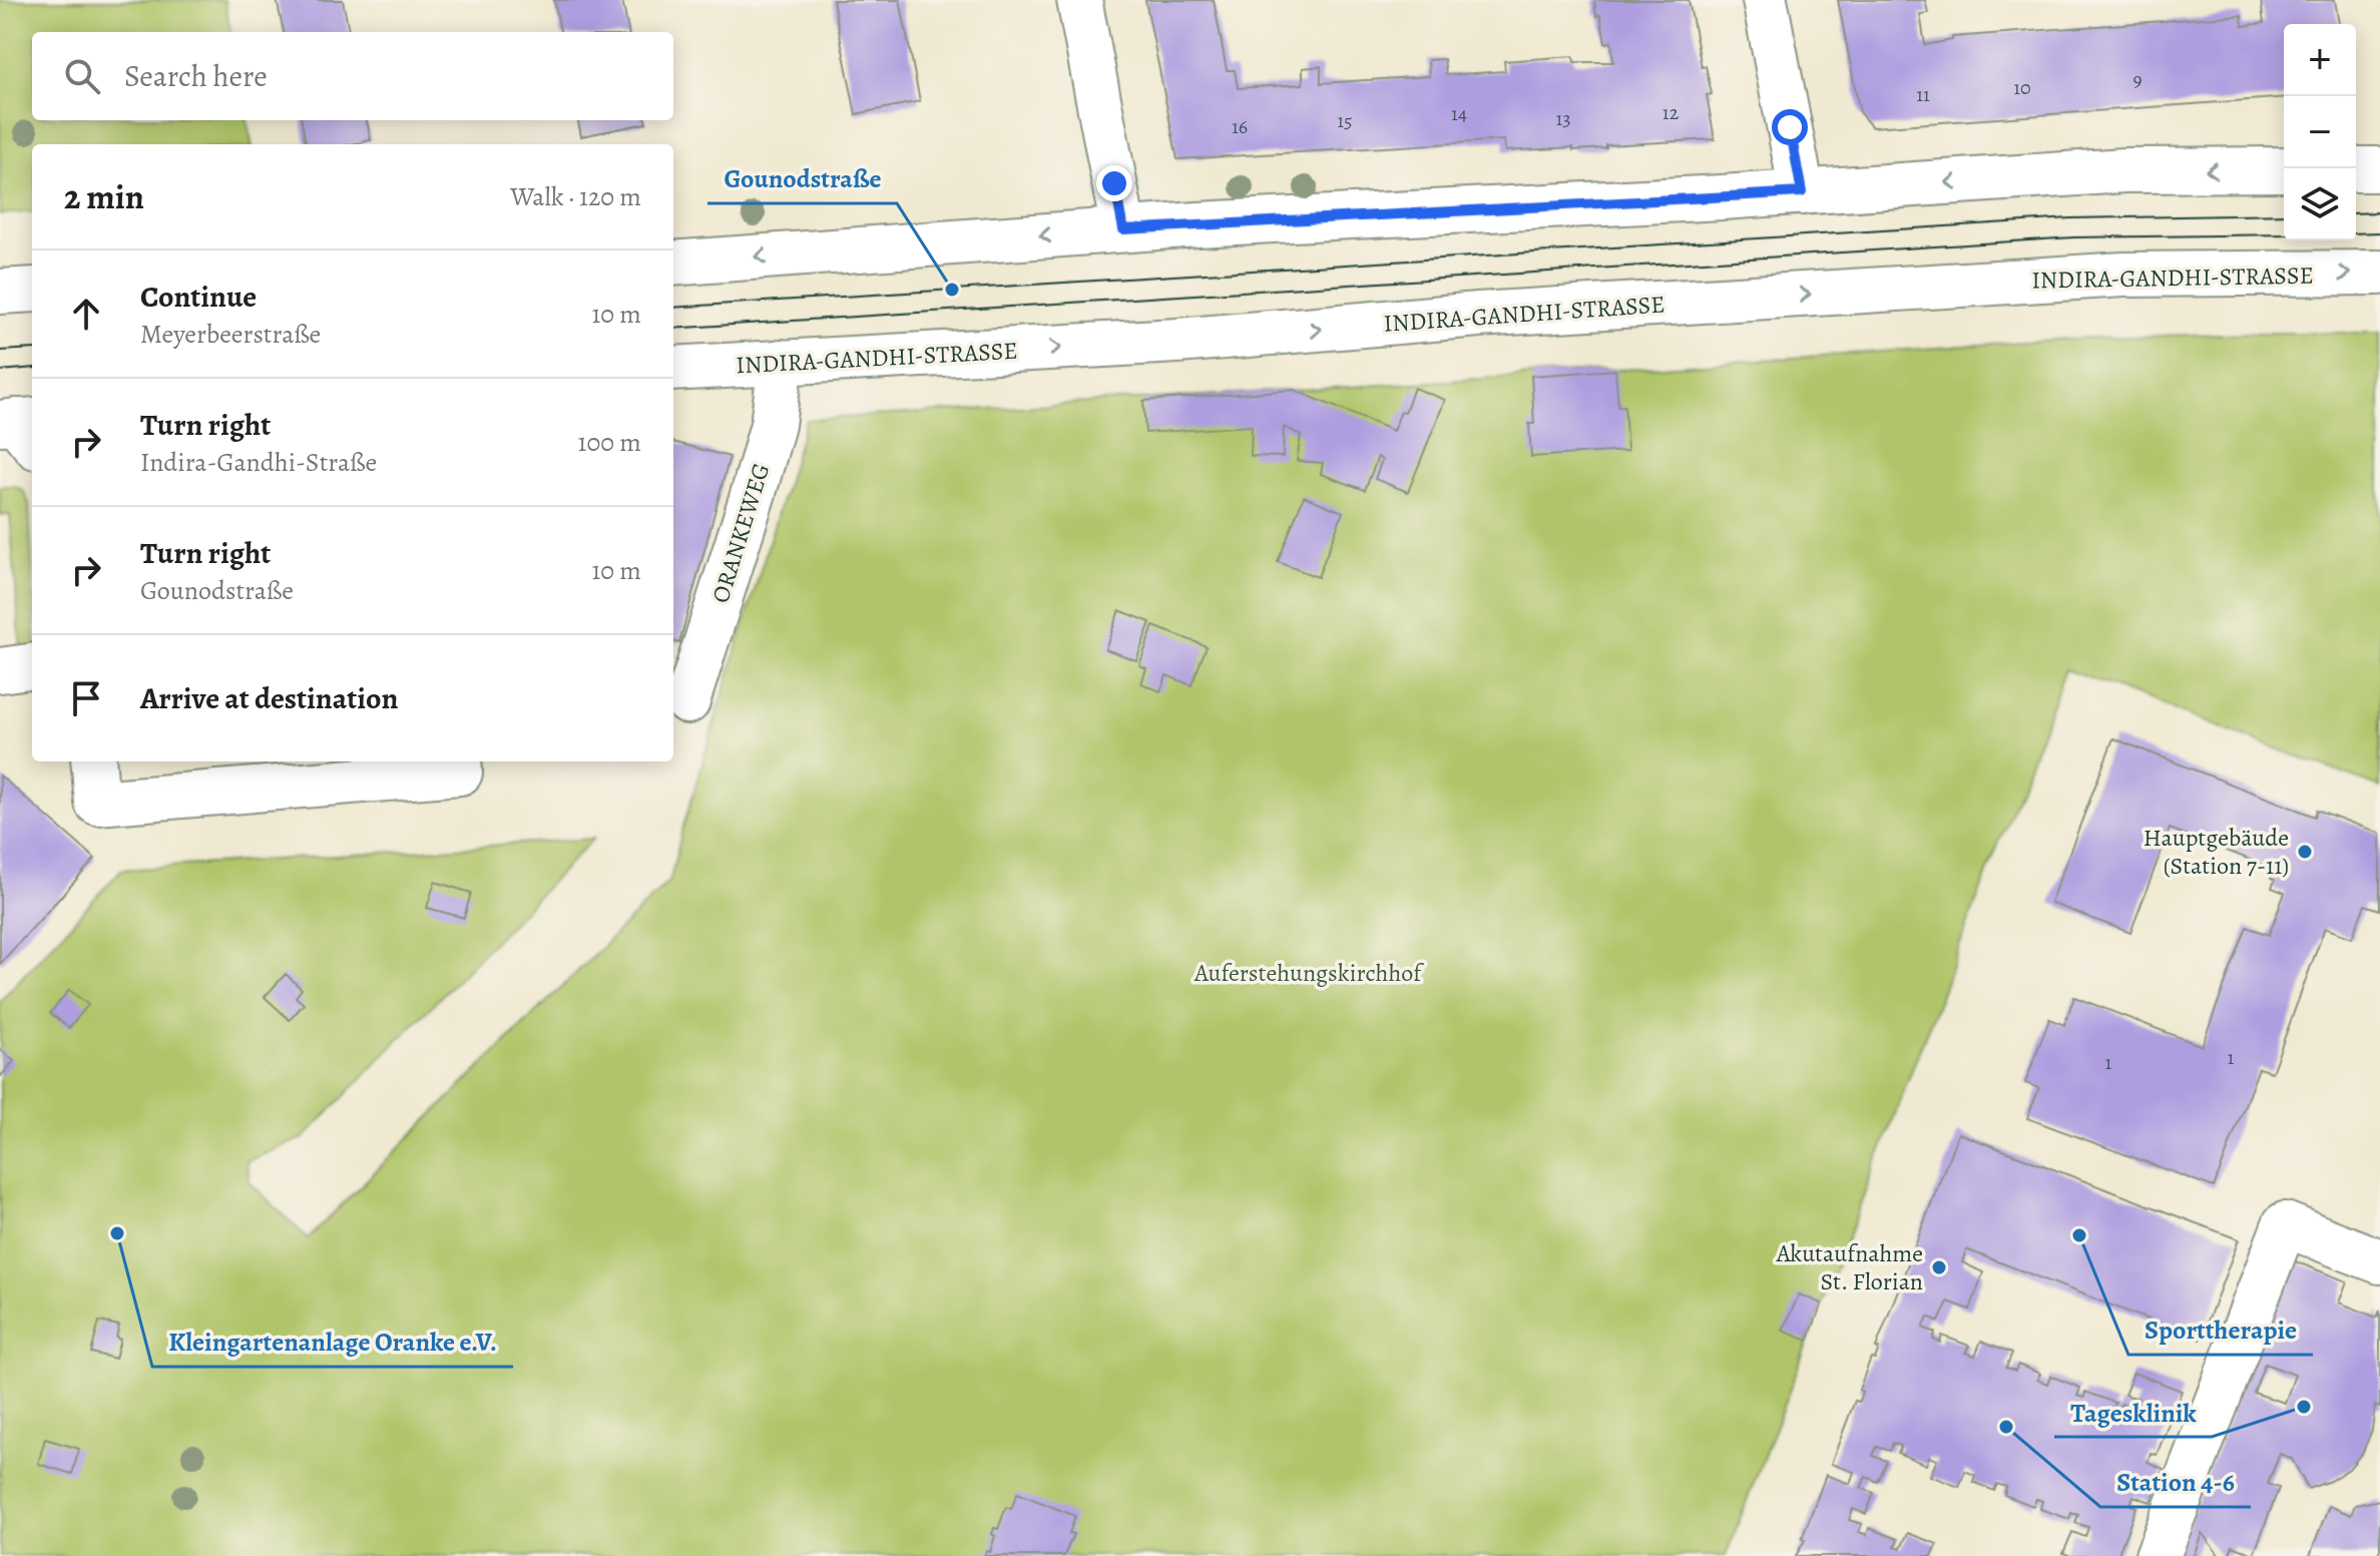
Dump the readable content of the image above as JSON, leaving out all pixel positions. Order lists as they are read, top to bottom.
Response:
{
  "streets": {
    "main road": ["INDIRA-GANDHI-STRASSE", "ORANKEWEG"]
  },
  "crossings": [
    ["INDIRA-GANDHI-STRASSE", "ORANKEWEG"]
  ],
  "parks": ["Auferstehungskirchhof"],
  "places": [
    "Gounodstraße",
    "Hauptgebäude (Station 7-11)",
    "Kleingartenanlage Oranke e.V.",
    "Sporttherapie",
    "Akutaufnahme St. Florian",
    "Tagesklinik",
    "Station 4-6"
  ],
  "house_numbers": [
    "9",
    "10",
    "11",
    "12",
    "14",
    "13",
    "15",
    "16",
    "1",
    "1"
  ],
  "page": {
    "map_buttons": ["+", "−"],
    "search": "Search here",
    "heading": ["2 min", "Walk · 120 m"],
    "list": [
      ["Continue", "Meyerbeerstraße", "10 m"],
      ["Turn right", "Indira-Gandhi-Straße", "100 m"],
      ["Turn right", "Gounodstraße", "10 m"],
      "Arrive at destination"
    ]
  }
}
